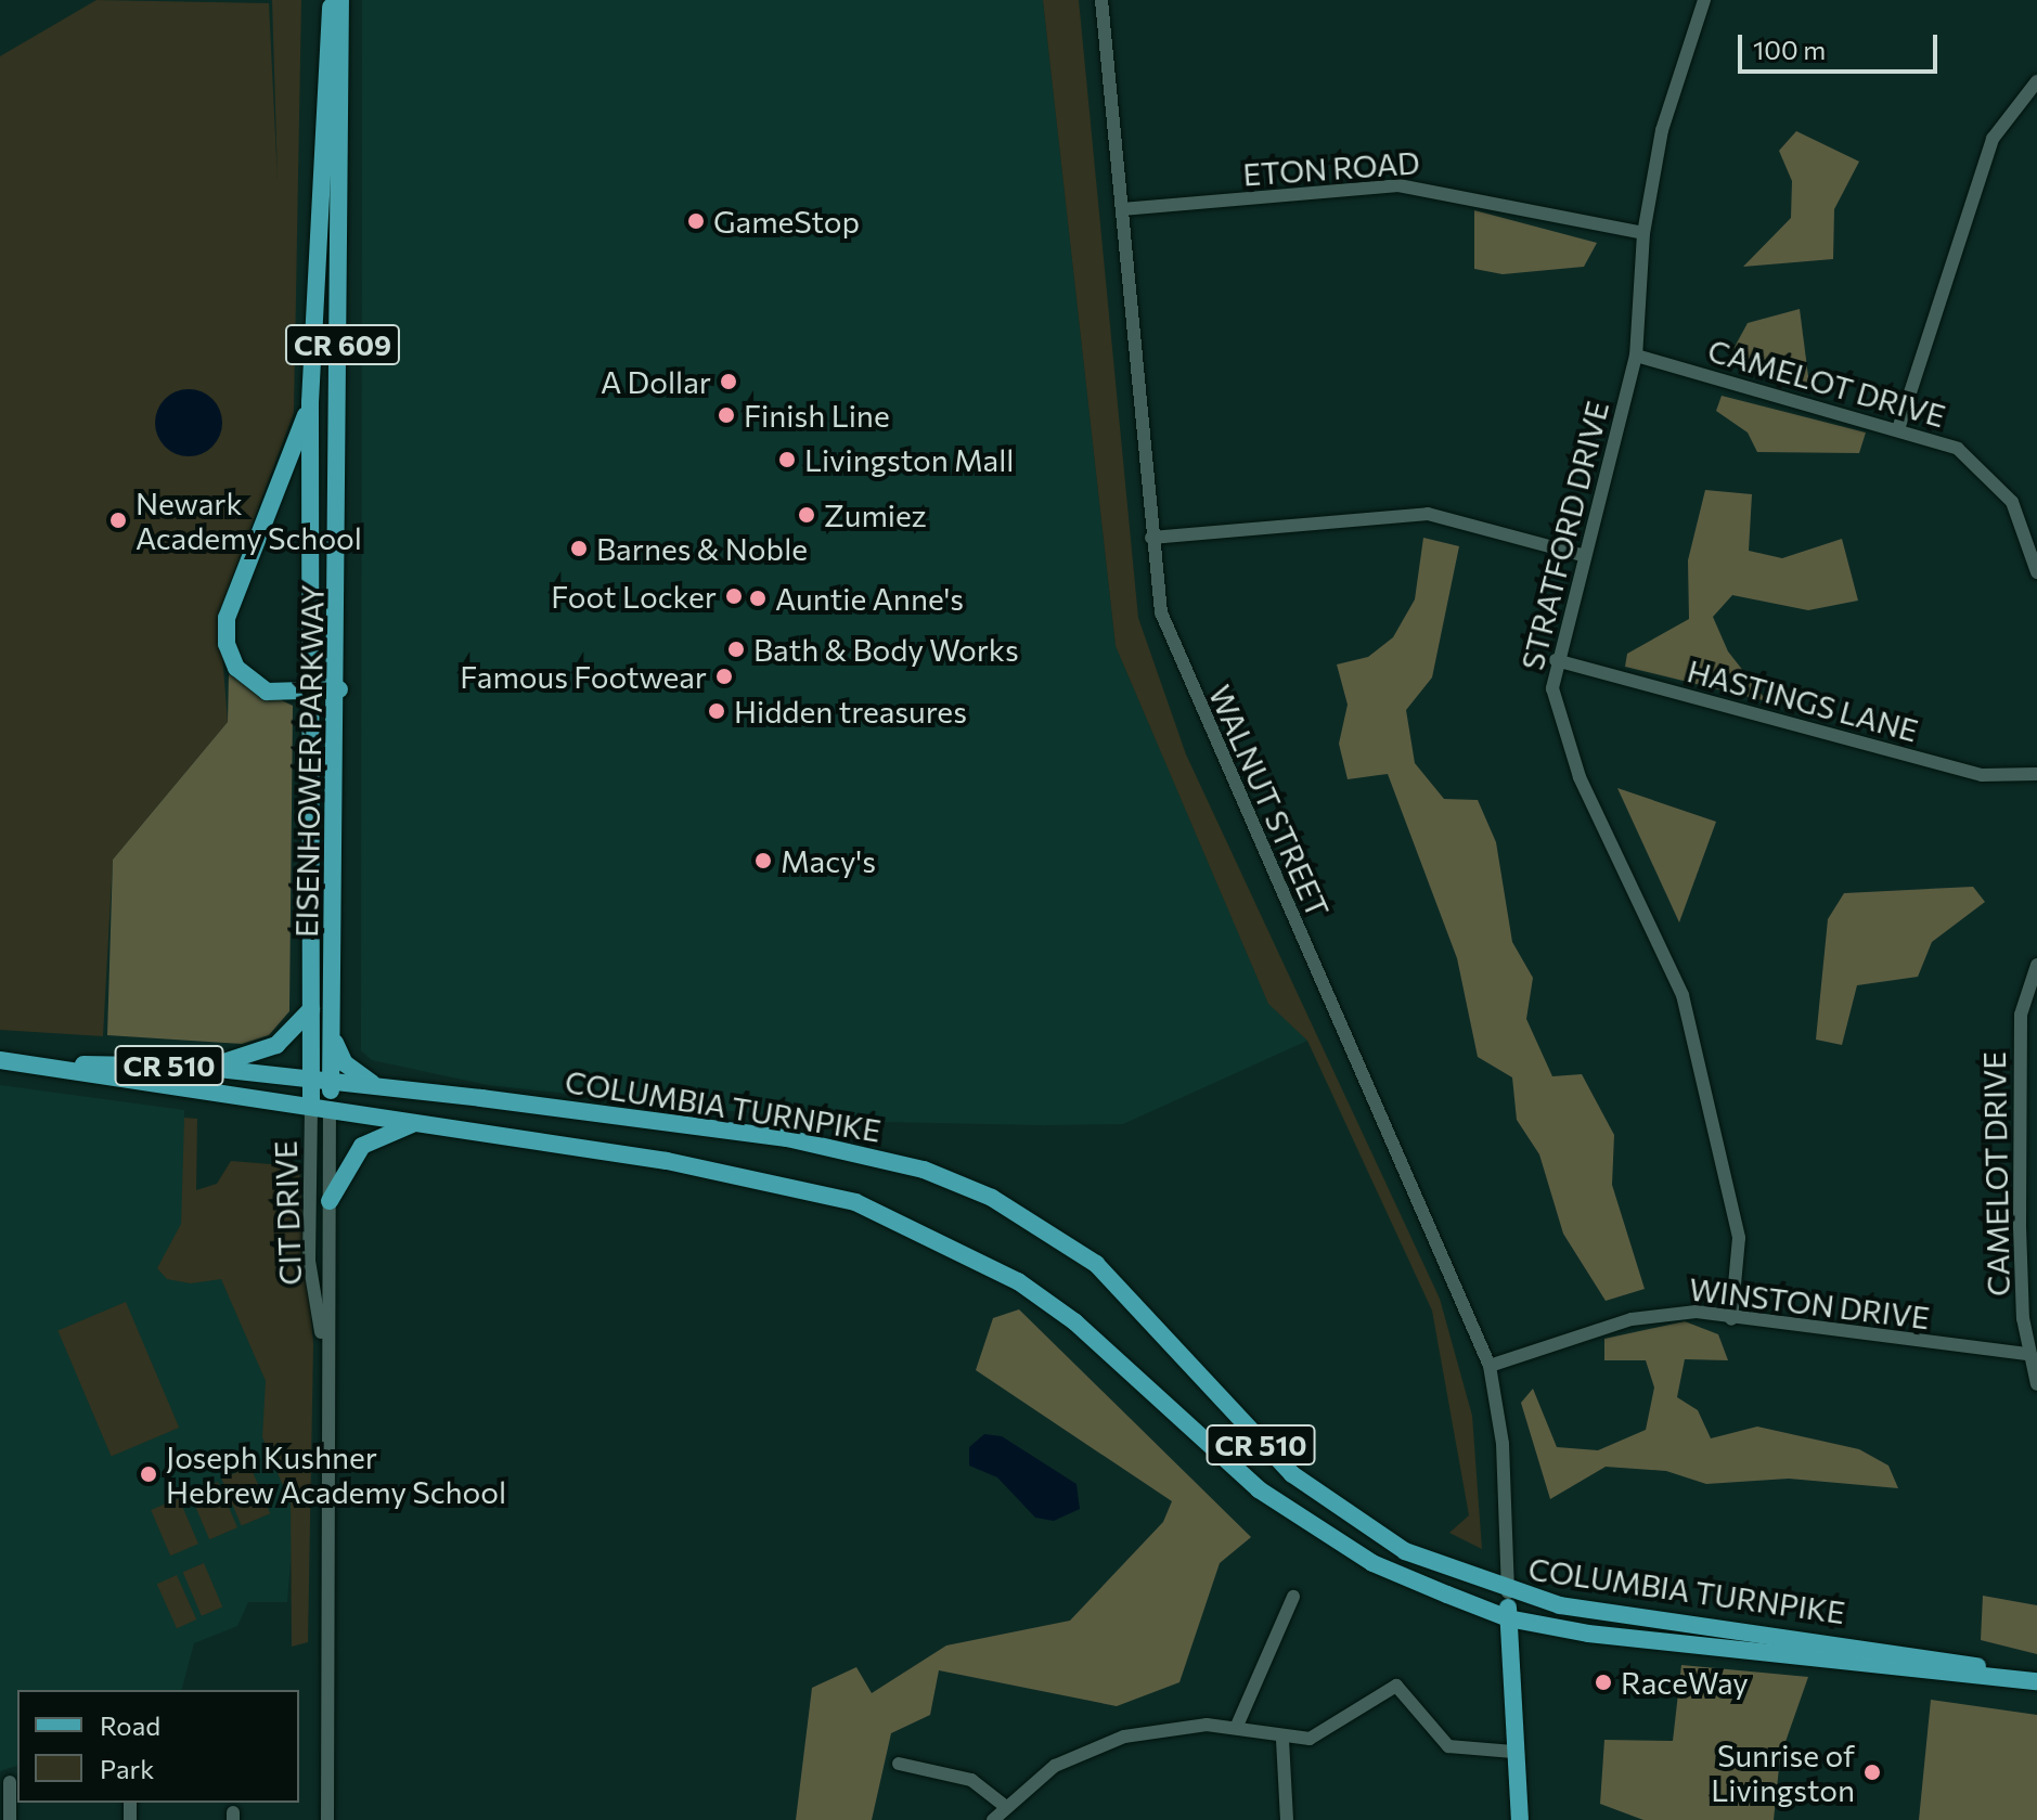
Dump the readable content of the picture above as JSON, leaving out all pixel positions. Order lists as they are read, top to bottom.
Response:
{
  "streets": {
    "main road": [
      "CR 609",
      "EISENHOWER PARKWAY",
      "CR 510",
      "COLUMBIA TURNPIKE"
    ],
    "street": [
      "ETON ROAD",
      "CAMELOT DRIVE",
      "STRATFORD DRIVE",
      "HASTINGS LANE",
      "WALNUT STREET",
      "CIT DRIVE",
      "WINSTON DRIVE"
    ]
  },
  "crossings": [
    ["ETON ROAD", "STRATFORD DRIVE"],
    ["ETON ROAD", "WALNUT STREET"],
    ["CAMELOT DRIVE", "STRATFORD DRIVE"],
    ["CAMELOT DRIVE", "WINSTON DRIVE"],
    ["STRATFORD DRIVE", "HASTINGS LANE"],
    ["STRATFORD DRIVE", "WINSTON DRIVE"],
    ["EISENHOWER PARKWAY", "COLUMBIA TURNPIKE"],
    ["EISENHOWER PARKWAY", "CIT DRIVE"],
    ["WALNUT STREET", "COLUMBIA TURNPIKE"],
    ["WALNUT STREET", "WINSTON DRIVE"],
    ["COLUMBIA TURNPIKE", "CIT DRIVE"]
  ],
  "places": [
    "GameStop",
    "A Dollar",
    "Finish Line",
    "Livingston Mall",
    "Zumiez",
    "Newark Academy School",
    "Barnes & Noble",
    "Foot Locker",
    "Auntie Anne's",
    "Bath & Body Works",
    "Famous Footwear",
    "Hidden treasures",
    "Macy's",
    "Joseph Kushner Hebrew Academy School",
    "RaceWay",
    "Sunrise of Livingston"
  ],
  "legend": ["Road", "Park"],
  "scale_bar": "100 m"
}
